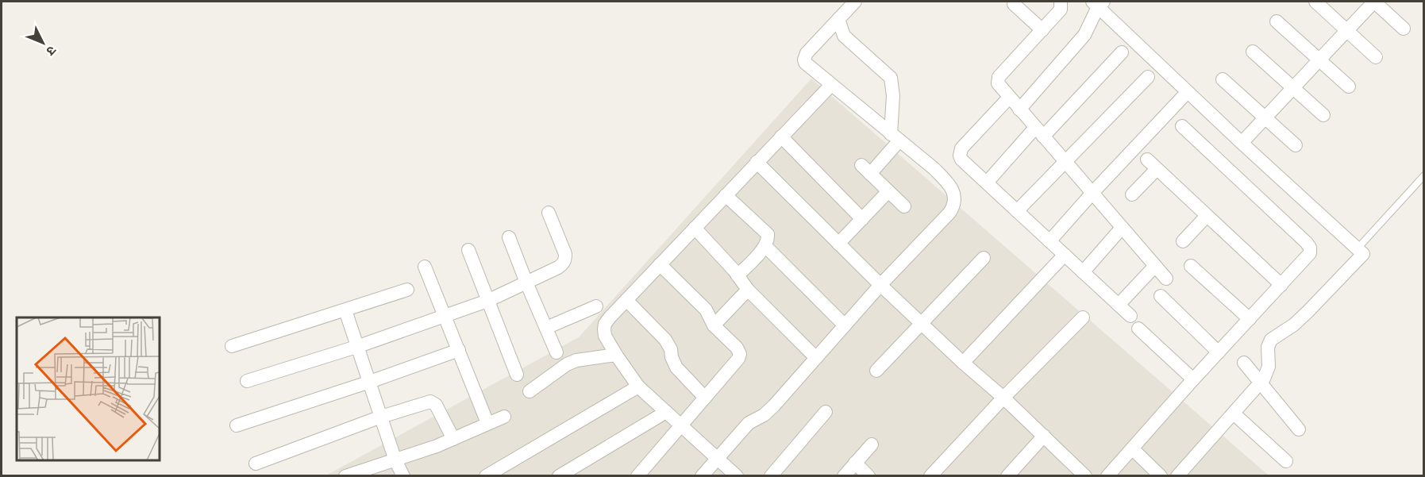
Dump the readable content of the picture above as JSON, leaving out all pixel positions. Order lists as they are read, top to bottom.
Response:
{
  "north": "bottom right"
}
